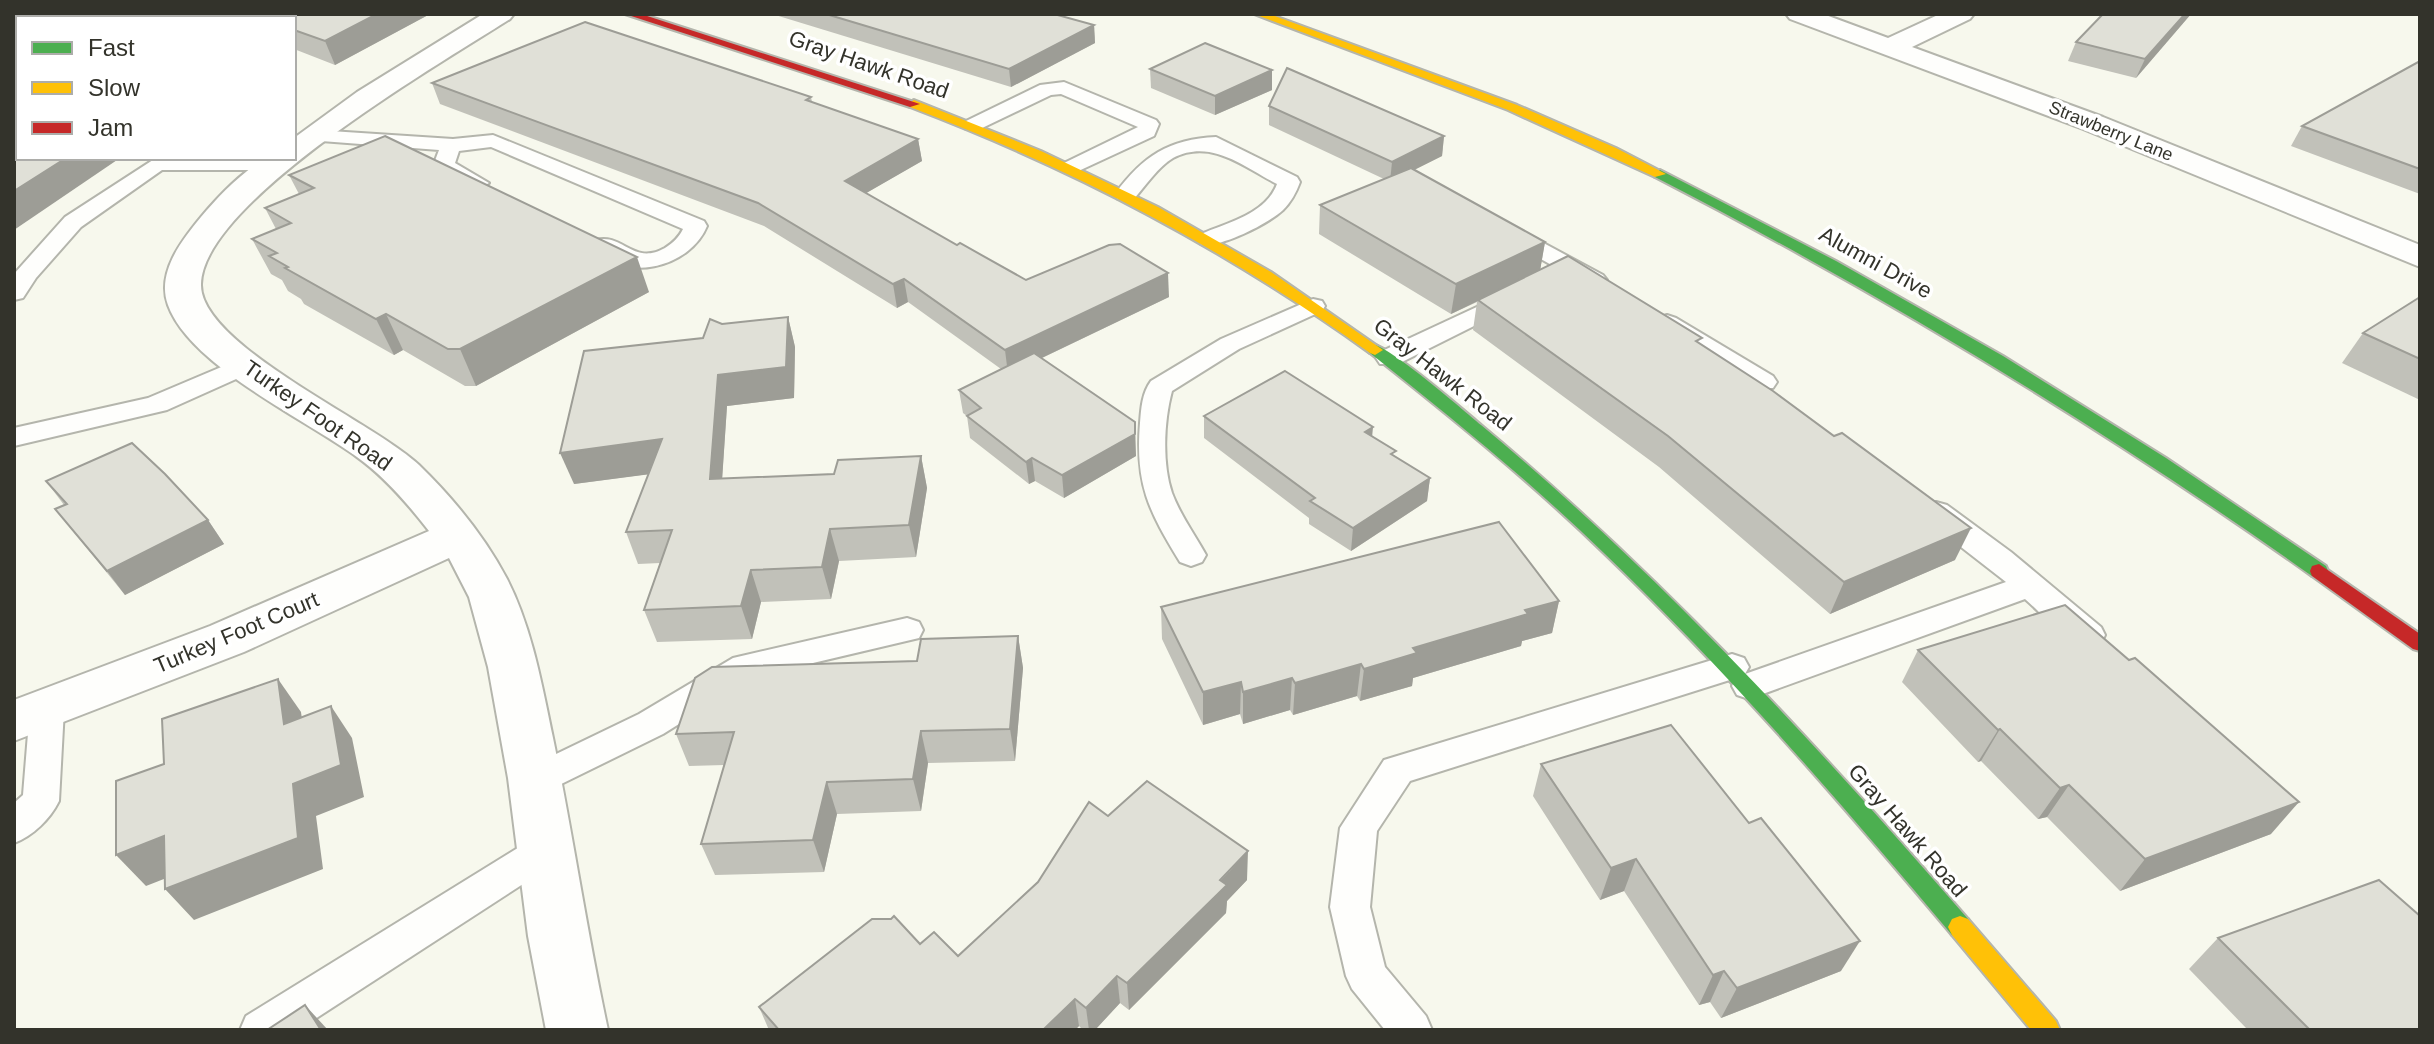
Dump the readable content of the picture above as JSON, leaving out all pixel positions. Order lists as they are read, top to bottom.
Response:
{
  "streets": {
    "street": [
      "Gray Hawk Road",
      "Strawberry Lane",
      "Alumni Drive",
      "Turkey Foot Road",
      "Turkey Foot Court"
    ]
  },
  "crossings": [
    ["Turkey Foot Road", "Turkey Foot Court"]
  ],
  "legend": ["Fast", "Slow", "Jam"]
}
